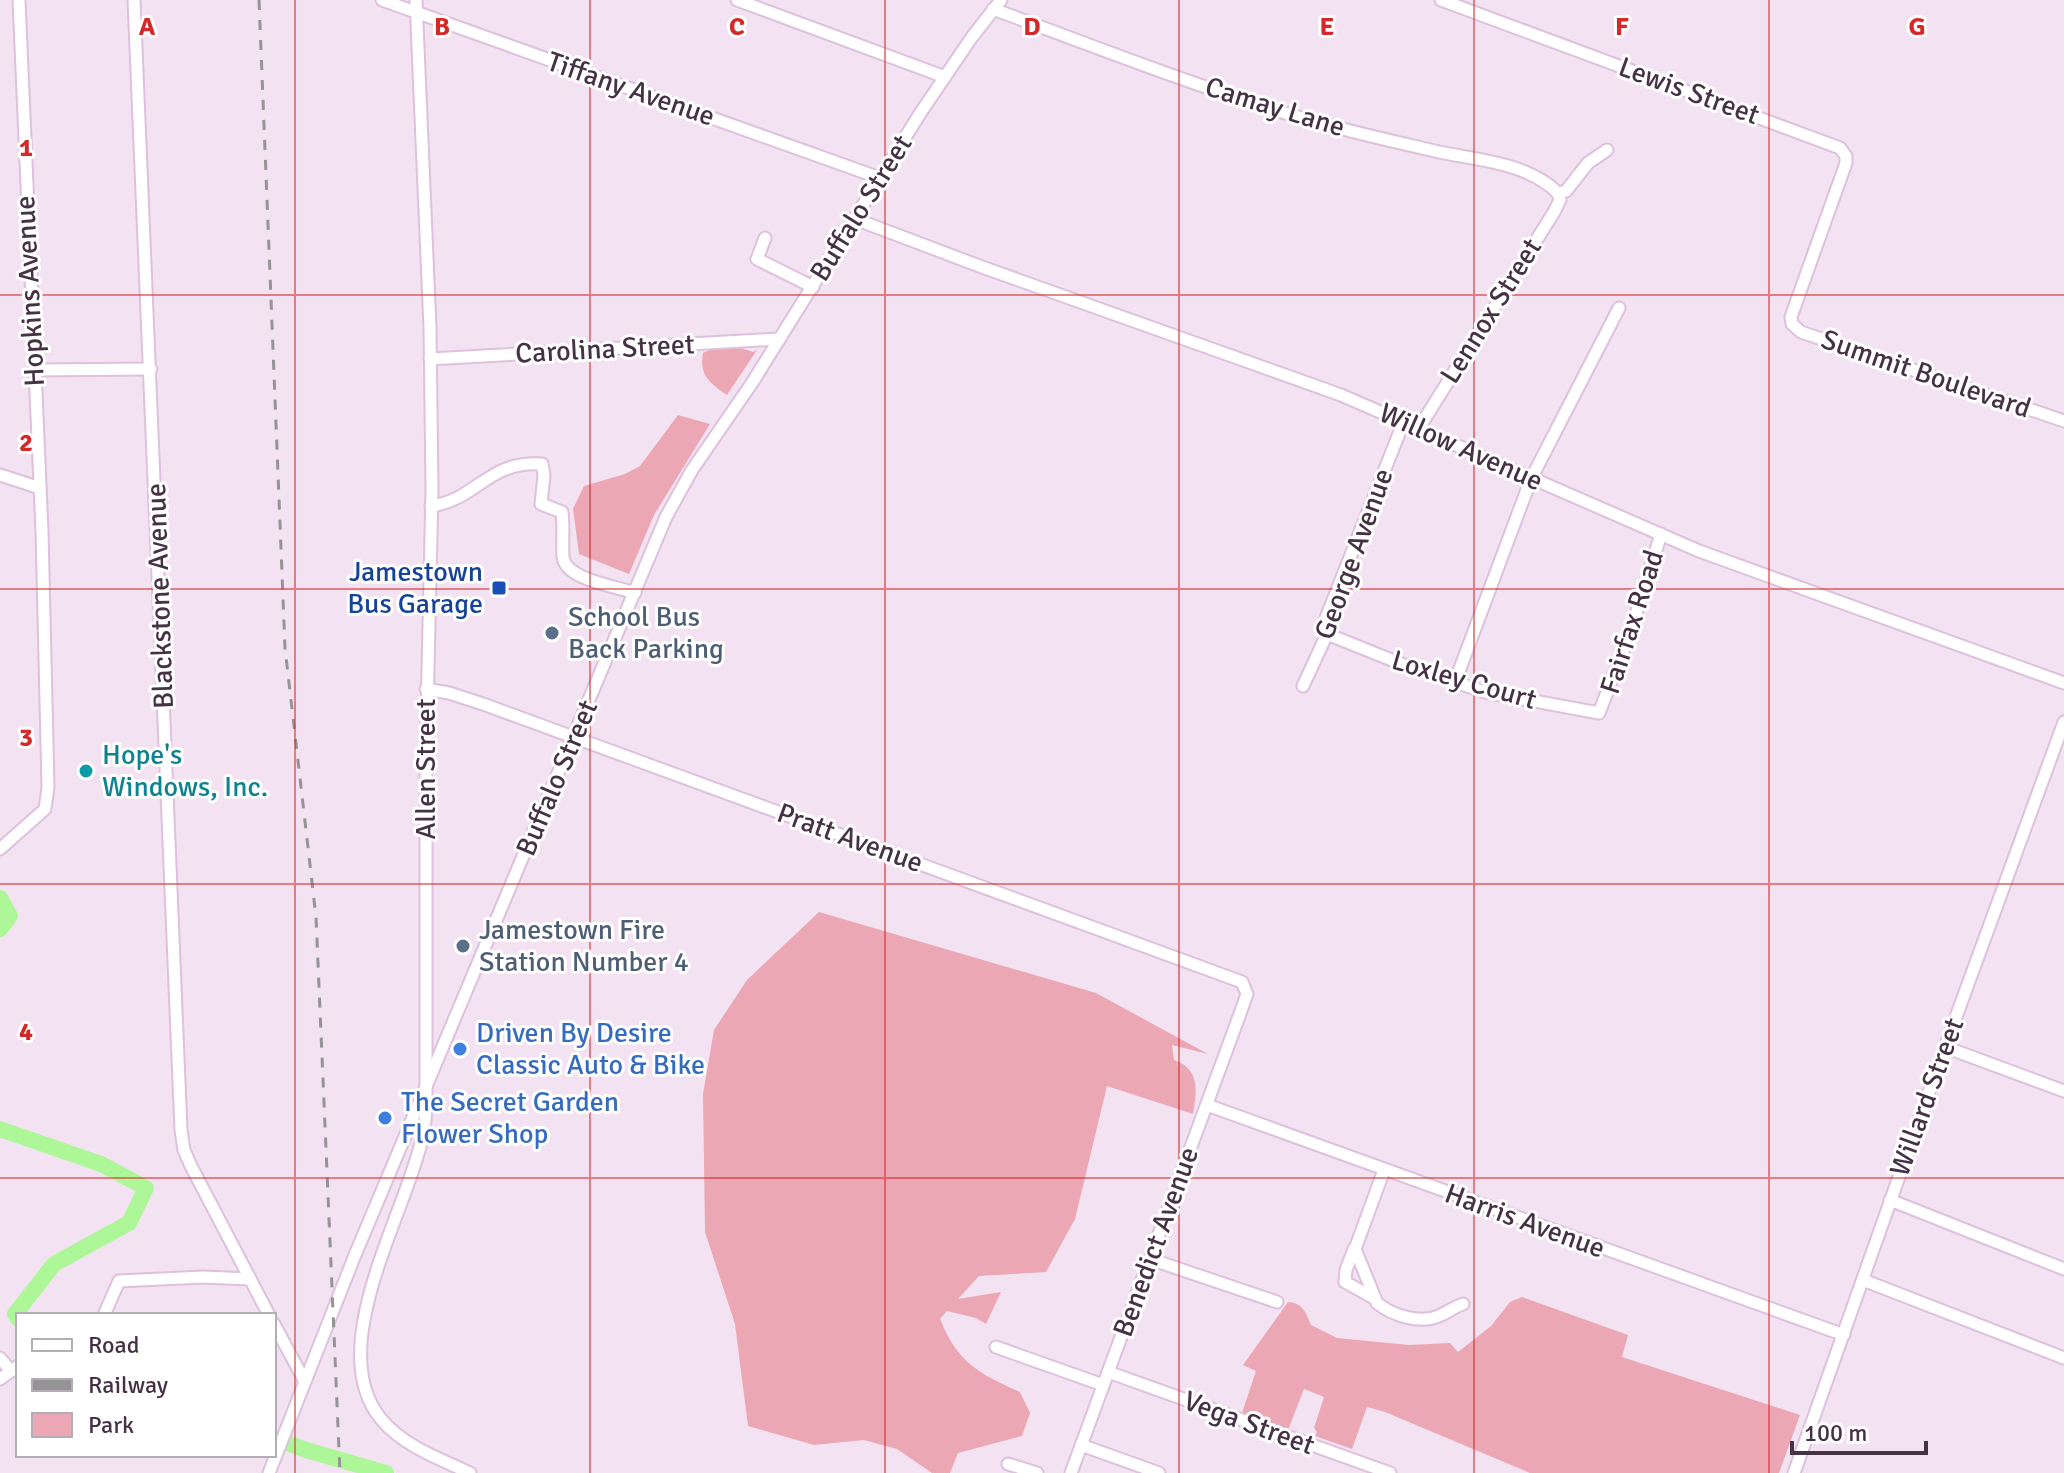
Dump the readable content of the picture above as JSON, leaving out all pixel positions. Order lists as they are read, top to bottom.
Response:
{
  "streets": {
    "street": [
      "Tiffany Avenue",
      "Lewis Street",
      "Camay Lane",
      "Buffalo Street",
      "Hopkins Avenue",
      "Lennox Street",
      "Carolina Street",
      "Summit Boulevard",
      "Willow Avenue",
      "George Avenue",
      "Blackstone Avenue",
      "Fairfax Road",
      "Loxley Court",
      "Allen Street",
      "Pratt Avenue",
      "Willard Street",
      "Harris Avenue",
      "Benedict Avenue",
      "Vega Street"
    ]
  },
  "crossings": [
    ["Tiffany Avenue", "Buffalo Street"],
    ["Tiffany Avenue", "Allen Street"],
    ["Lewis Street", "Summit Boulevard"],
    ["Camay Lane", "Buffalo Street"],
    ["Camay Lane", "Lennox Street"],
    ["Buffalo Street", "Carolina Street"],
    ["Buffalo Street", "Willow Avenue"],
    ["Buffalo Street", "Allen Street"],
    ["Buffalo Street", "Pratt Avenue"],
    ["Lennox Street", "Willow Avenue"],
    ["Carolina Street", "Allen Street"],
    ["Willow Avenue", "George Avenue"],
    ["Willow Avenue", "Fairfax Road"],
    ["George Avenue", "Loxley Court"],
    ["Fairfax Road", "Loxley Court"],
    ["Allen Street", "Pratt Avenue"],
    ["Pratt Avenue", "Benedict Avenue"],
    ["Willard Street", "Harris Avenue"],
    ["Harris Avenue", "Benedict Avenue"],
    ["Benedict Avenue", "Vega Street"]
  ],
  "places": {
    "transit": ["Jamestown Bus Garage"],
    "other": [
      "School Bus Back Parking",
      "Hope's Windows, Inc.",
      "Jamestown Fire Station Number 4",
      "Driven By Desire Classic Auto & Bike",
      "The Secret Garden Flower Shop"
    ]
  },
  "legend": ["Road", "Railway", "Park"],
  "scale_bar": "100 m",
  "grid": {
    "columns": [
      "A",
      "B",
      "C",
      "D",
      "E",
      "F",
      "G"
    ],
    "rows": [
      "1",
      "2",
      "3",
      "4"
    ]
  }
}
